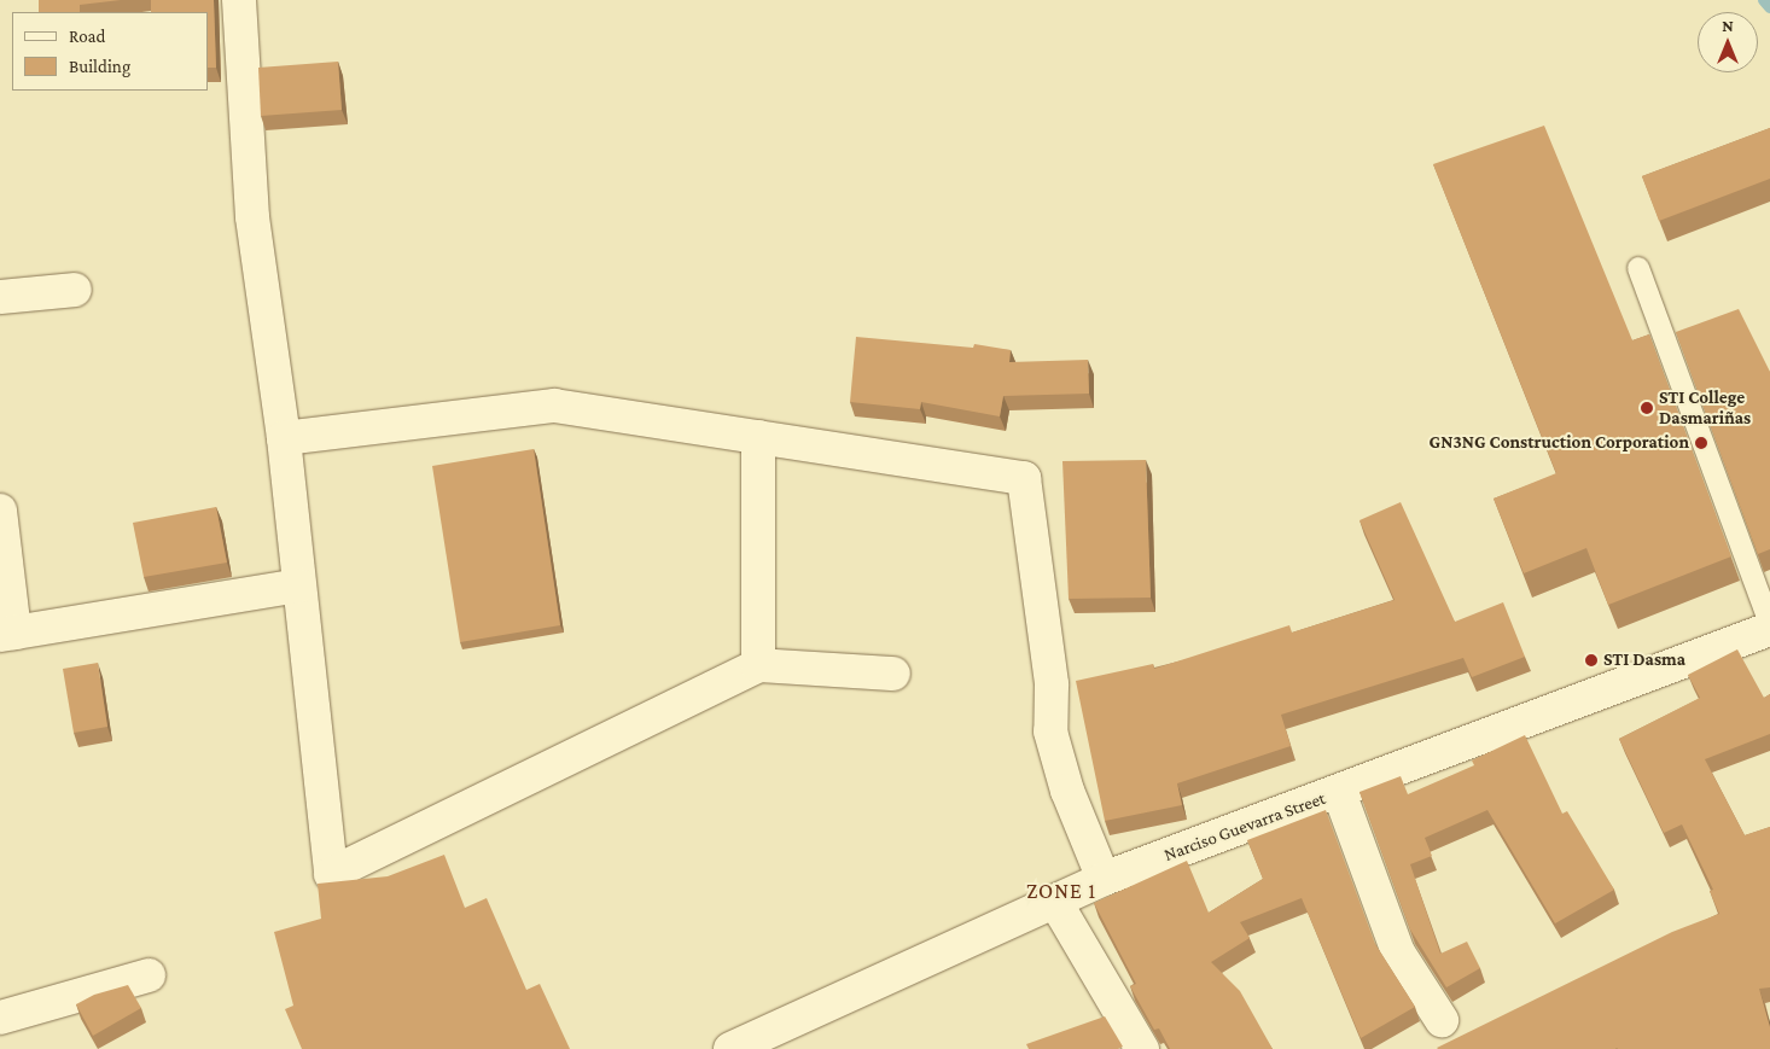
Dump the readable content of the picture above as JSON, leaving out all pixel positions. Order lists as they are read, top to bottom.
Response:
{
  "streets": {
    "street": ["Narciso Guevarra Street"]
  },
  "districts": ["ZONE 1"],
  "places": ["STI College Dasmariñas", "GN3NG Construction Corporation", "STI Dasma"],
  "legend": ["Road", "Building"],
  "north": "top"
}
